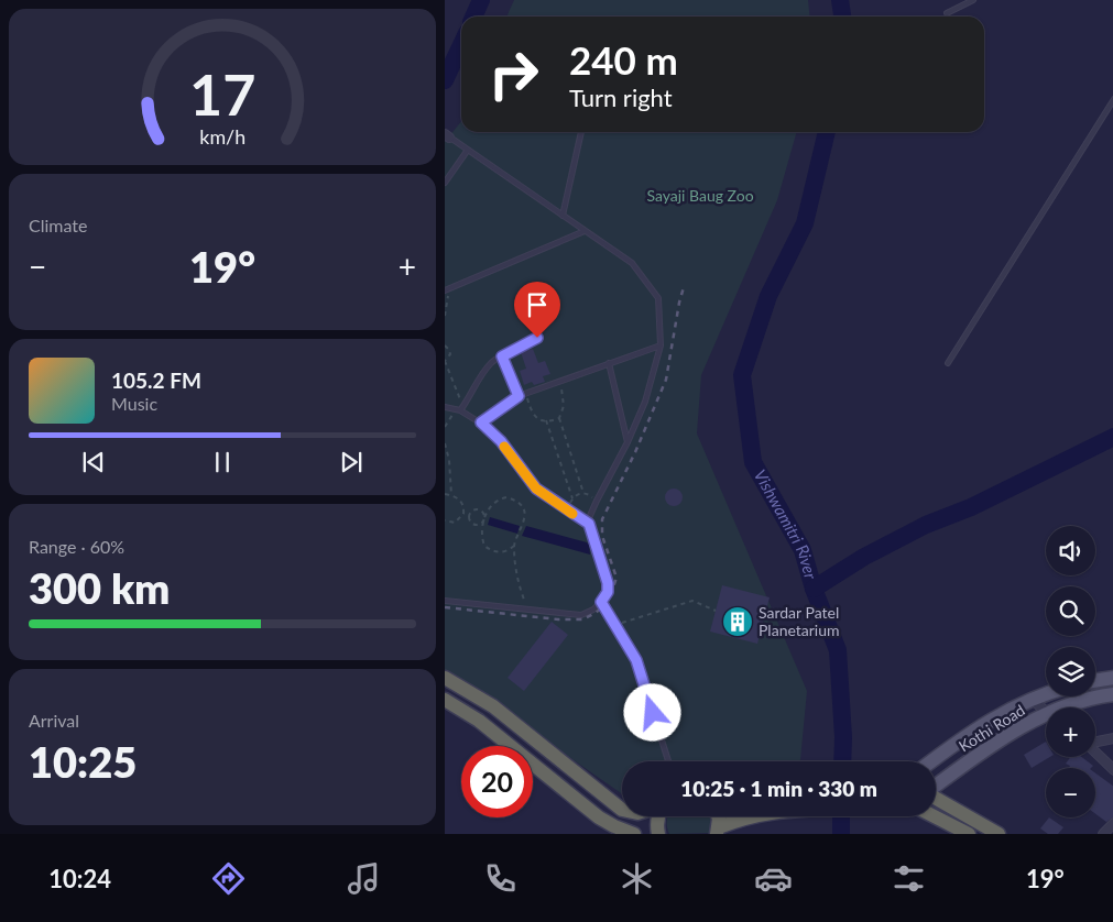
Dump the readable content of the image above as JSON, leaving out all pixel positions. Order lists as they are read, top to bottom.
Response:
{
  "streets": {
    "main road": ["Kothi Road"]
  },
  "water": ["Vishwamitri River"],
  "parks": ["Sayaji Baug Zoo"],
  "places": {
    "building": ["Sardar Patel Planetarium"]
  },
  "page": {
    "turn": ["240 m", "Turn right"],
    "tile": [
      "Climate",
      ["Range · 60%", "300 km"],
      ["Arrival", "10:25"]
    ],
    "heat": ["−", "19°", "+"],
    "song": ["105.2 FM", "Music"],
    "map_buttons": ["+", "−"],
    "limit": "20",
    "trip": "10:25 · 1 min · 330 m",
    "tabs": ["10:24", "19°"],
    "gauge": ["17", "km/h"]
  }
}
